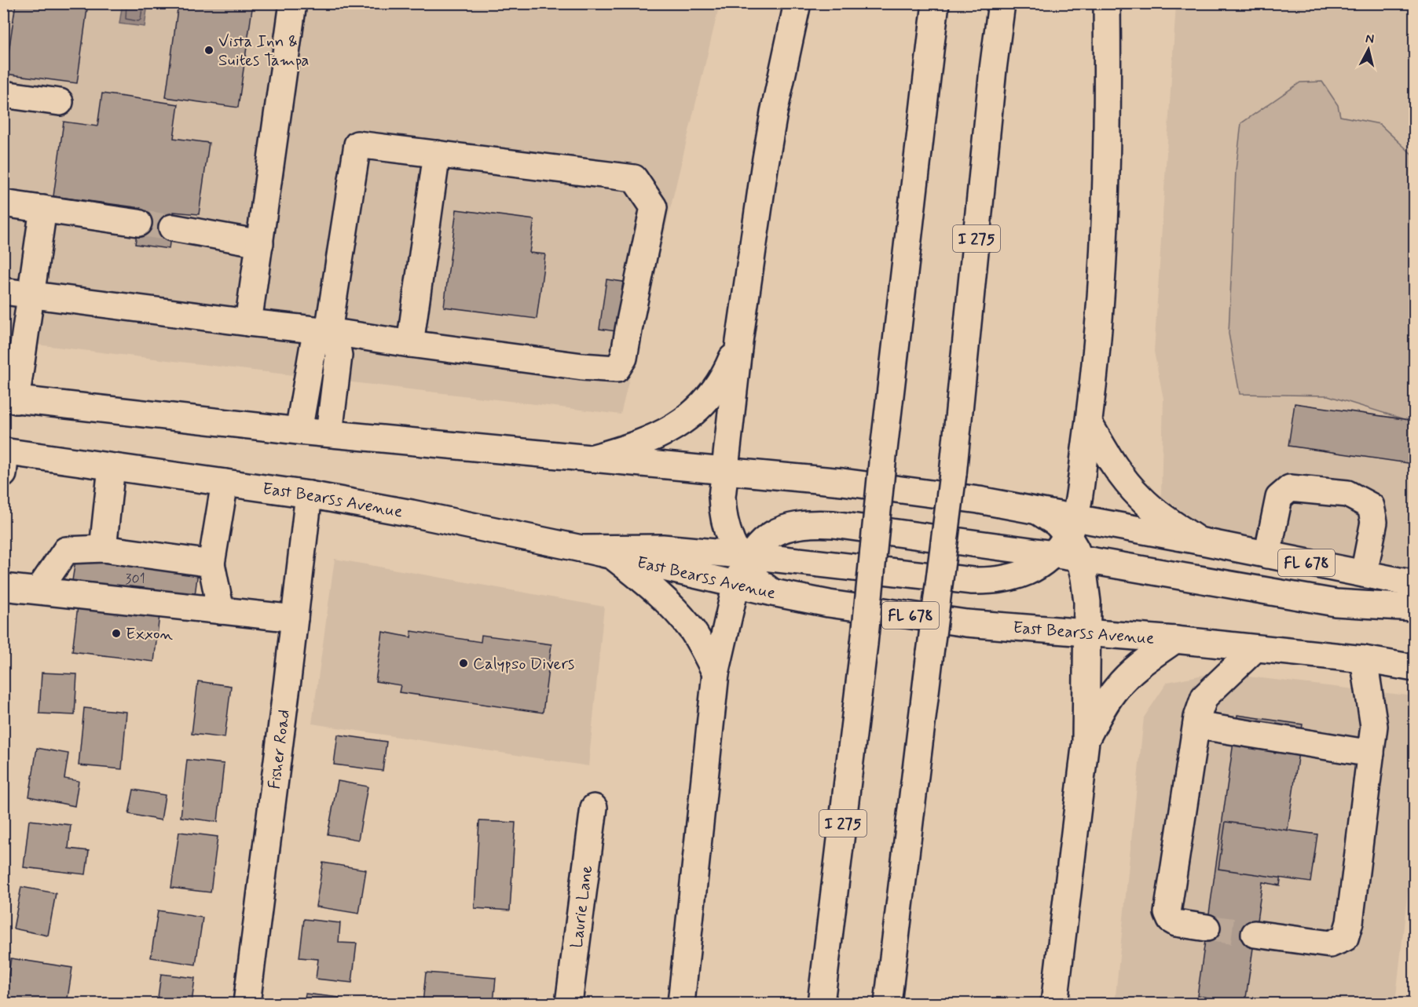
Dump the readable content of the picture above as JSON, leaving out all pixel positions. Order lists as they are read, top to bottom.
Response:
{
  "streets": {
    "main road": [
      "I 275",
      "East Bearss Avenue",
      "FL 678",
      "Fisher Road",
      "Laurie Lane"
    ]
  },
  "crossings": [
    ["East Bearss Avenue", "Fisher Road"]
  ],
  "places": ["Vista Inn & Suites Tampa", "Exxon", "Calypso Divers"],
  "house_numbers": ["301"],
  "north": "top"
}
